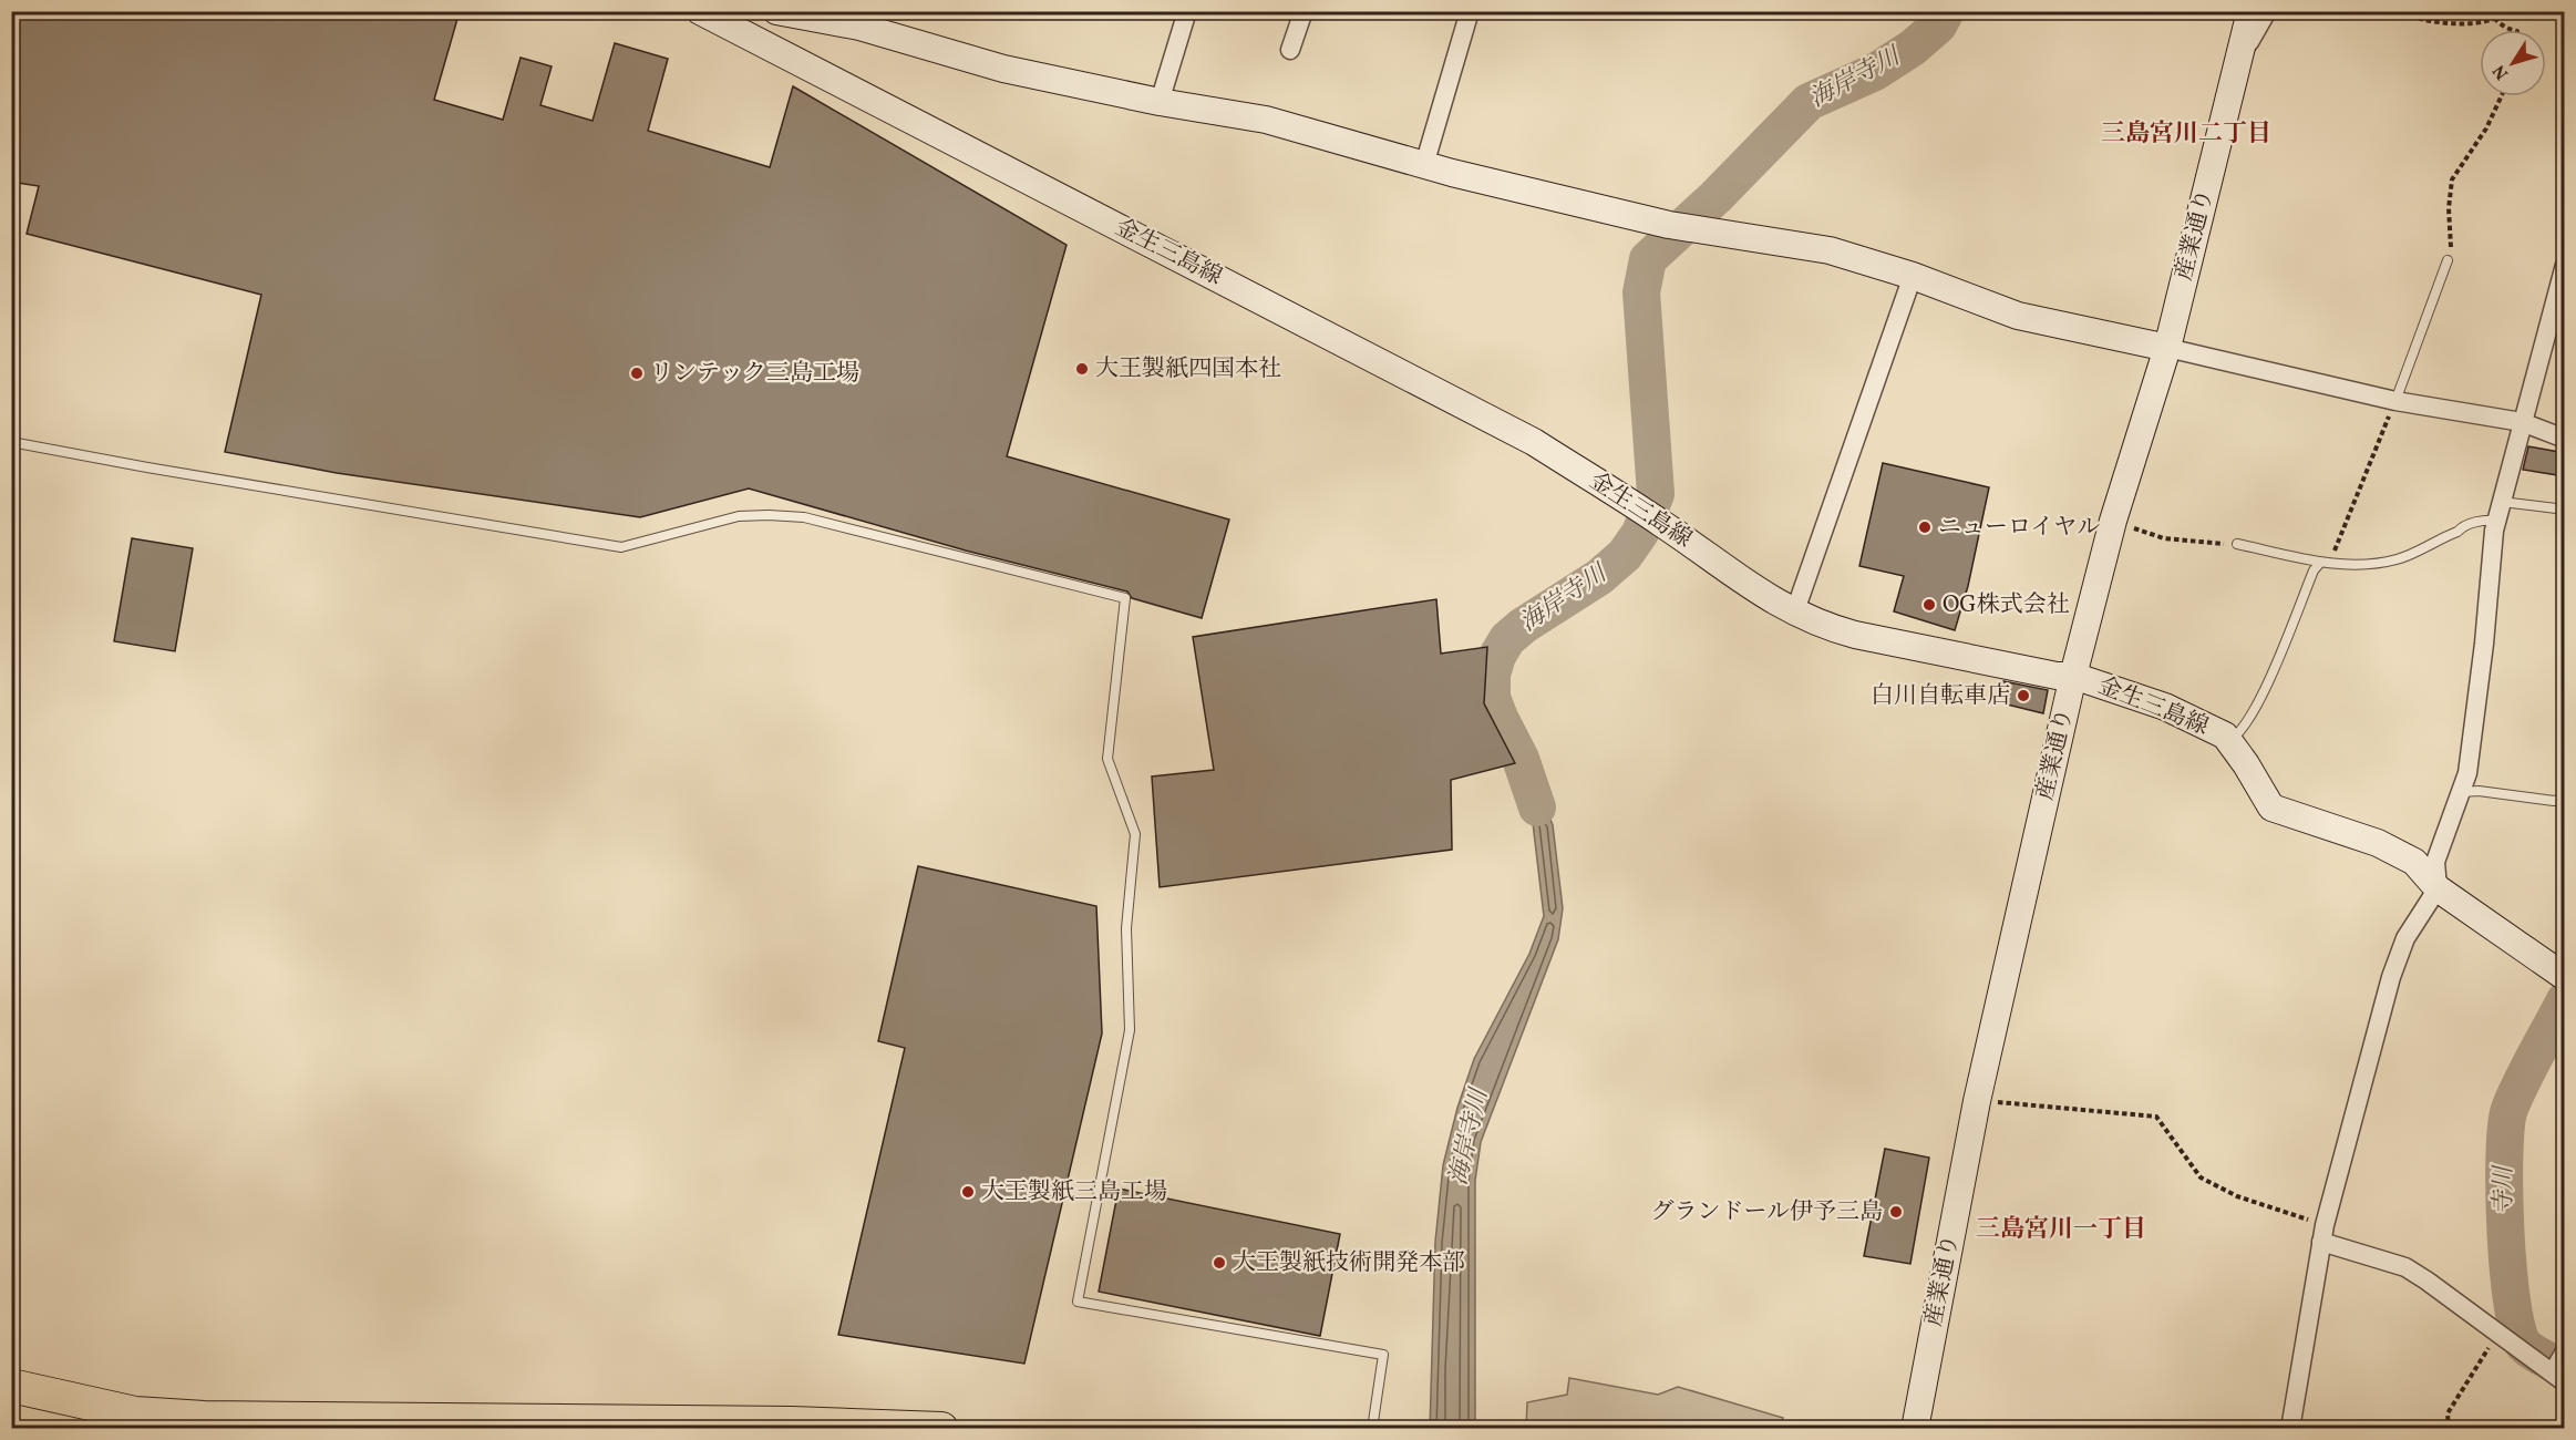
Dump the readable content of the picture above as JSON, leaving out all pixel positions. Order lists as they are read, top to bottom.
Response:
{
  "streets": {
    "street": ["産業通り", "金生三島線"]
  },
  "crossings": [
    ["産業通り", "金生三島線"]
  ],
  "districts": ["三島宮川二丁目", "三島宮川一丁目"],
  "water": ["海岸寺川", "寺川"],
  "places": [
    "大王製紙四国本社",
    "リンテック三島工場",
    "ニューロイヤル",
    "OG株式会社",
    "白川自転車店",
    "大王製紙三島工場",
    "グランドール伊予三島",
    "大王製紙技術開発本部"
  ],
  "north": "bottom left"
}
